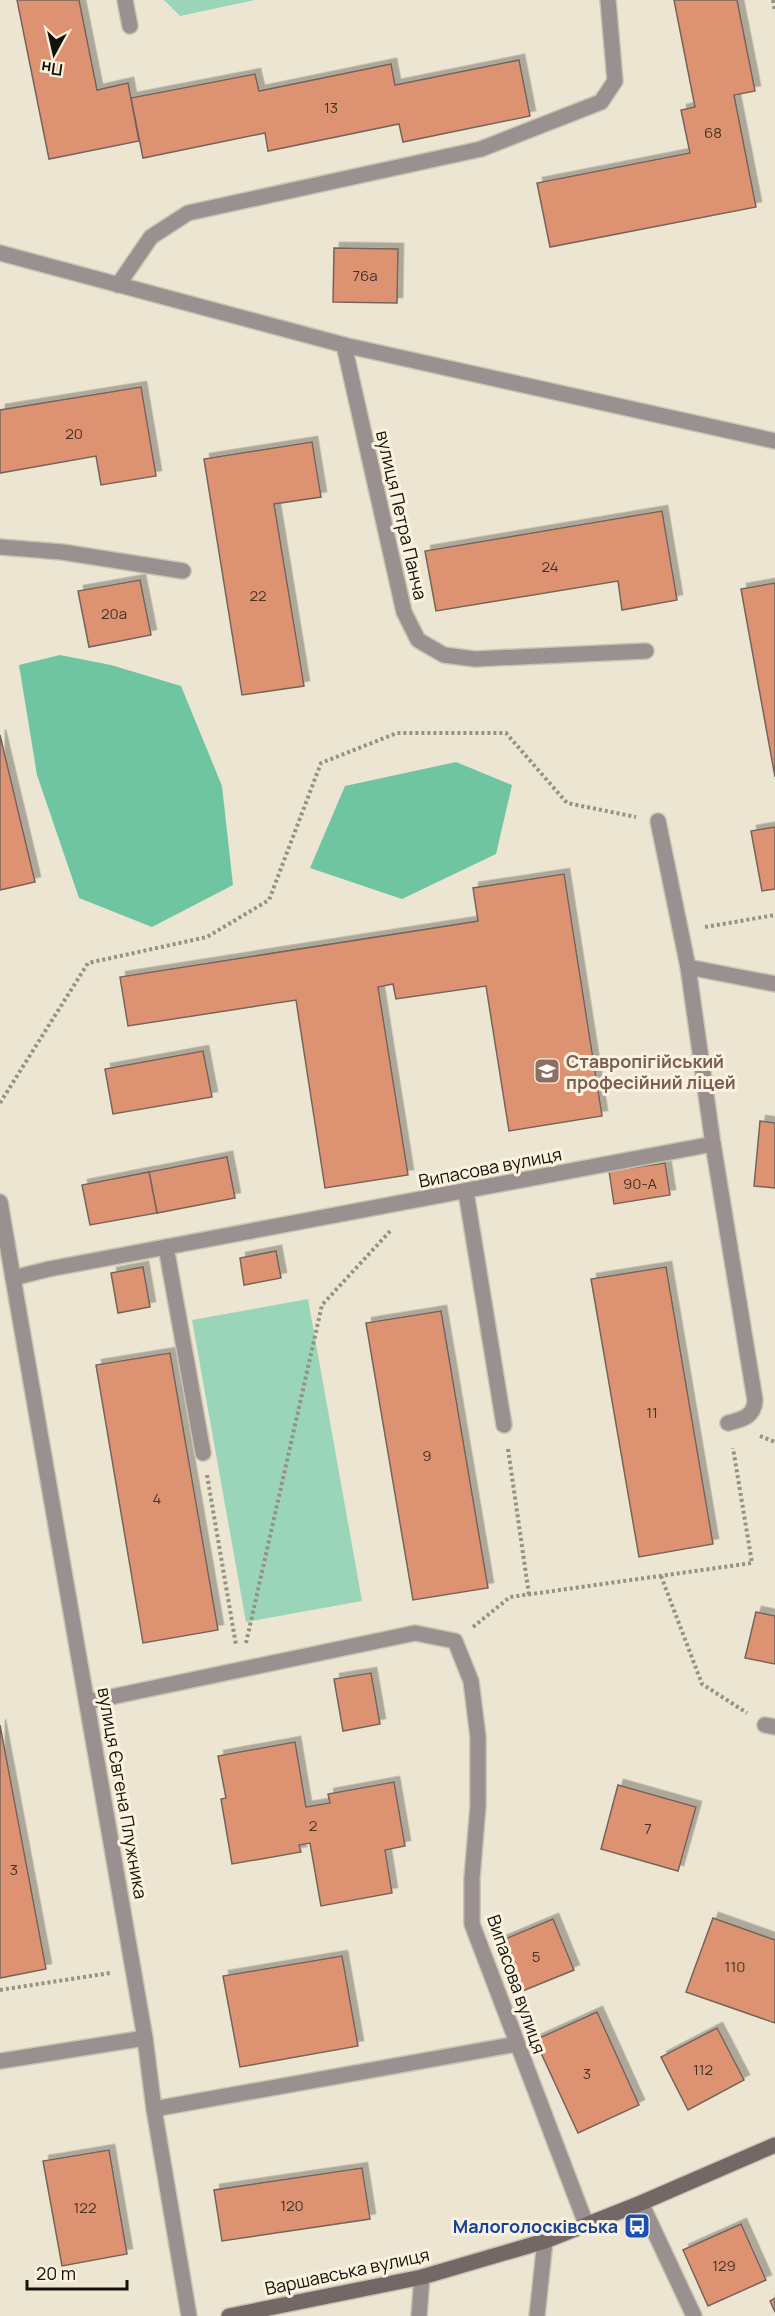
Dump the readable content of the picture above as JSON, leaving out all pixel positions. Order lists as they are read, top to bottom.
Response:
{
  "streets": {
    "main road": ["Варшавська вулиця"],
    "street": ["вулиця Петра Панча", "Випасова вулиця", "вулиця Євгена Плужника"]
  },
  "crossings": [
    ["Випасова вулиця", "вулиця Євгена Плужника"],
    ["Випасова вулиця", "Варшавська вулиця"]
  ],
  "places": {
    "school or university": ["Ставропігійський професійний ліцей"],
    "bus stop": ["Малоголосківська"]
  },
  "house_numbers": [
    "13",
    "68",
    "76а",
    "20",
    "24",
    "22",
    "20а",
    "90-А",
    "11",
    "9",
    "4",
    "2",
    "7",
    "3",
    "5",
    "110",
    "112",
    "3",
    "120",
    "122",
    "129"
  ],
  "scale_bar": "20 m",
  "north": "bottom"
}
